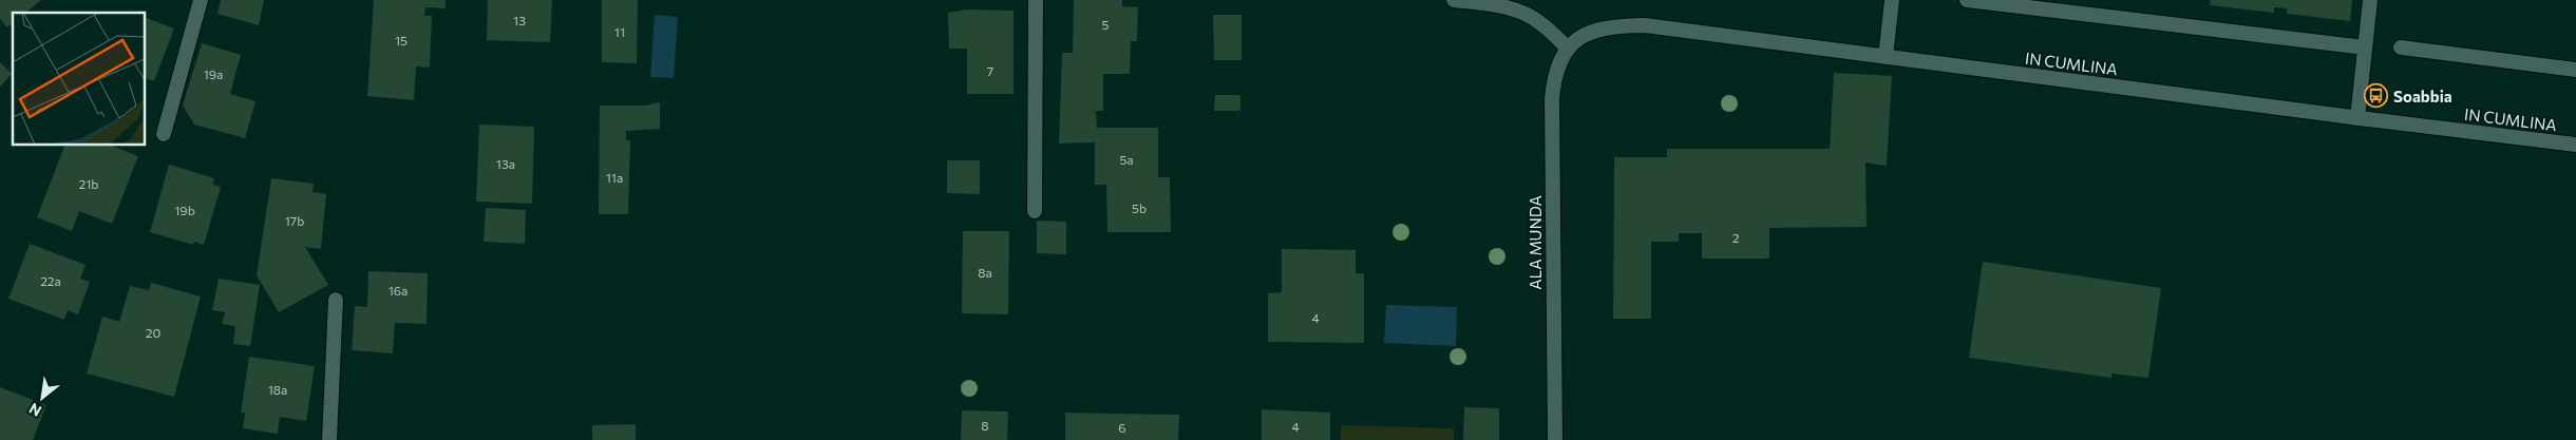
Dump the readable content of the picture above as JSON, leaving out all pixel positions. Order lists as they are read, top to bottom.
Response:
{
  "streets": {
    "street": ["IN CUMLINA", "ALA MUNDA"]
  },
  "crossings": [
    ["IN CUMLINA", "ALA MUNDA"]
  ],
  "places": {
    "bus stop": ["Soabbia"]
  },
  "house_numbers": [
    "13",
    "5",
    "11",
    "15",
    "7",
    "19a",
    "5a",
    "13a",
    "11a",
    "21b",
    "5b",
    "19b",
    "17b",
    "2",
    "8a",
    "22a",
    "16a",
    "4",
    "20",
    "18a",
    "8",
    "4",
    "6"
  ],
  "north": "bottom left"
}
